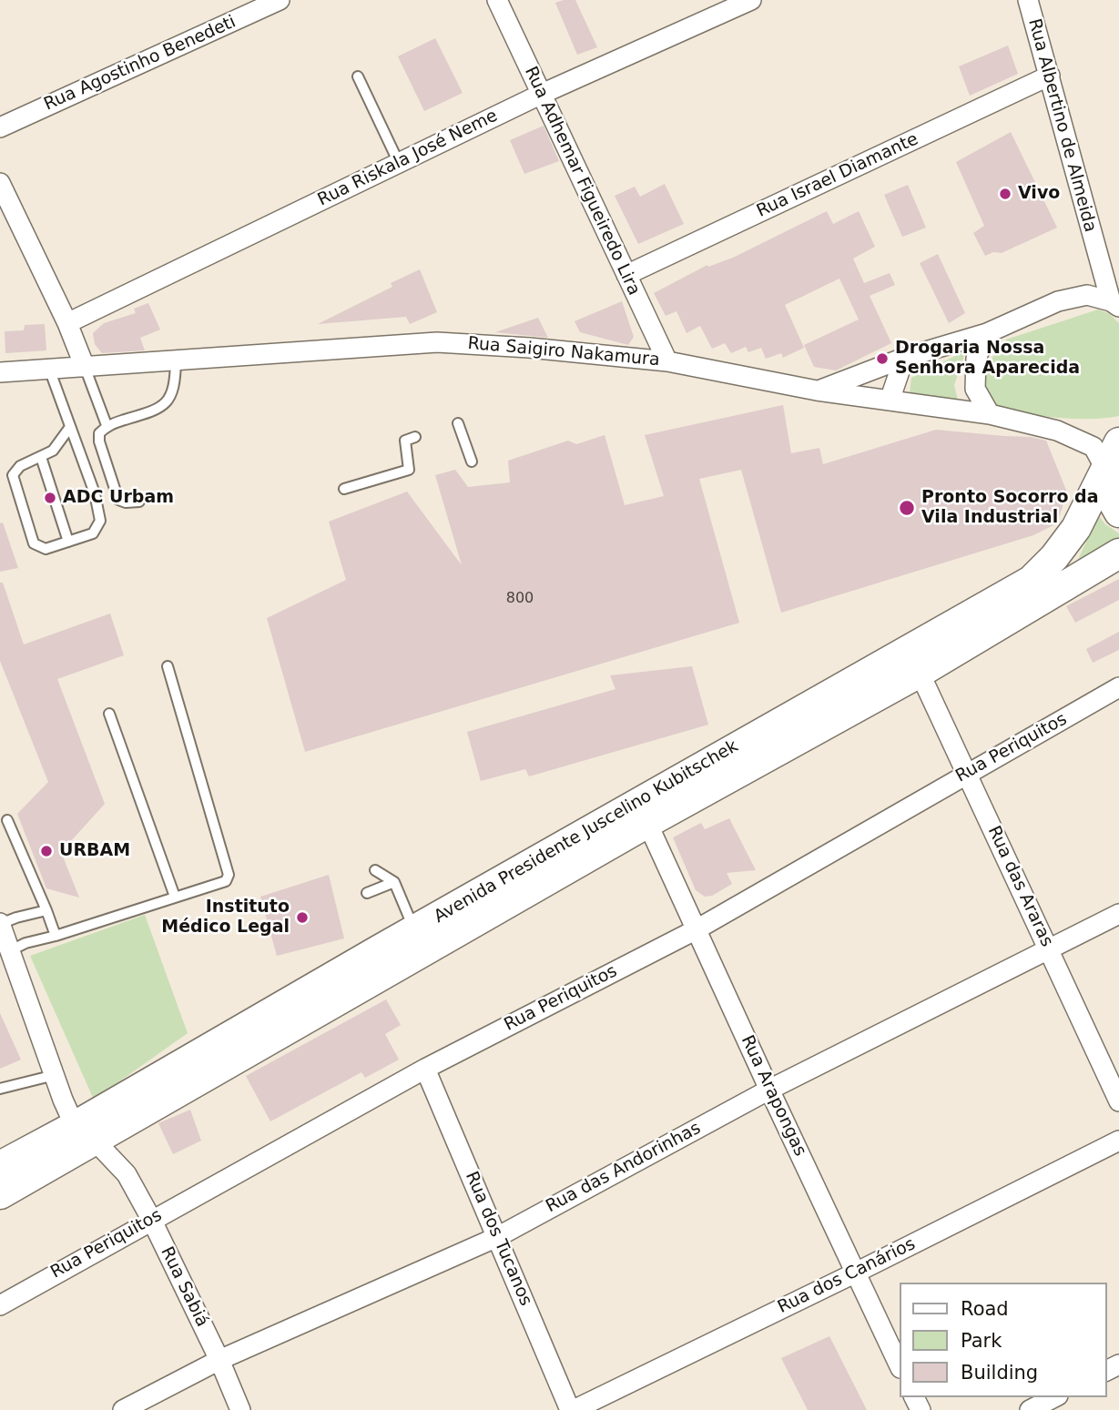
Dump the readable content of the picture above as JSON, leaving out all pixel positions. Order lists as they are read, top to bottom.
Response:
{
  "streets": {
    "main road": ["Avenida Presidente Juscelino Kubitschek"],
    "street": [
      "Rua Agostinho Benedeti",
      "Rua Albertino de Almeida",
      "Rua Riskala José Neme",
      "Rua Israel Diamante",
      "Rua Adhemar Figueiredo Lira",
      "Rua Saigiro Nakamura",
      "Rua Periquitos",
      "Rua das Araras",
      "Rua Arapongas",
      "Rua das Andorinhas",
      "Rua dos Tucanos",
      "Rua dos Canários",
      "Rua Sabiá"
    ]
  },
  "crossings": [
    ["Rua Albertino de Almeida", "Rua Israel Diamante"],
    ["Rua Riskala José Neme", "Rua Adhemar Figueiredo Lira"],
    ["Rua Israel Diamante", "Rua Adhemar Figueiredo Lira"],
    ["Rua Adhemar Figueiredo Lira", "Rua Saigiro Nakamura"],
    ["Rua Saigiro Nakamura", "Avenida Presidente Juscelino Kubitschek"],
    ["Rua Periquitos", "Rua das Araras"],
    ["Rua Periquitos", "Rua Arapongas"],
    ["Rua Periquitos", "Rua dos Tucanos"],
    ["Rua Periquitos", "Rua Sabiá"],
    ["Avenida Presidente Juscelino Kubitschek", "Rua das Araras"],
    ["Avenida Presidente Juscelino Kubitschek", "Rua Arapongas"],
    ["Avenida Presidente Juscelino Kubitschek", "Rua Sabiá"],
    ["Rua das Araras", "Rua das Andorinhas"],
    ["Rua Arapongas", "Rua das Andorinhas"],
    ["Rua Arapongas", "Rua dos Canários"],
    ["Rua das Andorinhas", "Rua dos Tucanos"],
    ["Rua das Andorinhas", "Rua Sabiá"],
    ["Rua dos Tucanos", "Rua dos Canários"]
  ],
  "places": [
    "Vivo",
    "Drogaria Nossa Senhora Aparecida",
    "ADC Urbam",
    "Pronto Socorro da Vila Industrial",
    "URBAM",
    "Instituto Médico Legal"
  ],
  "house_numbers": ["800"],
  "legend": ["Road", "Park", "Building"]
}
